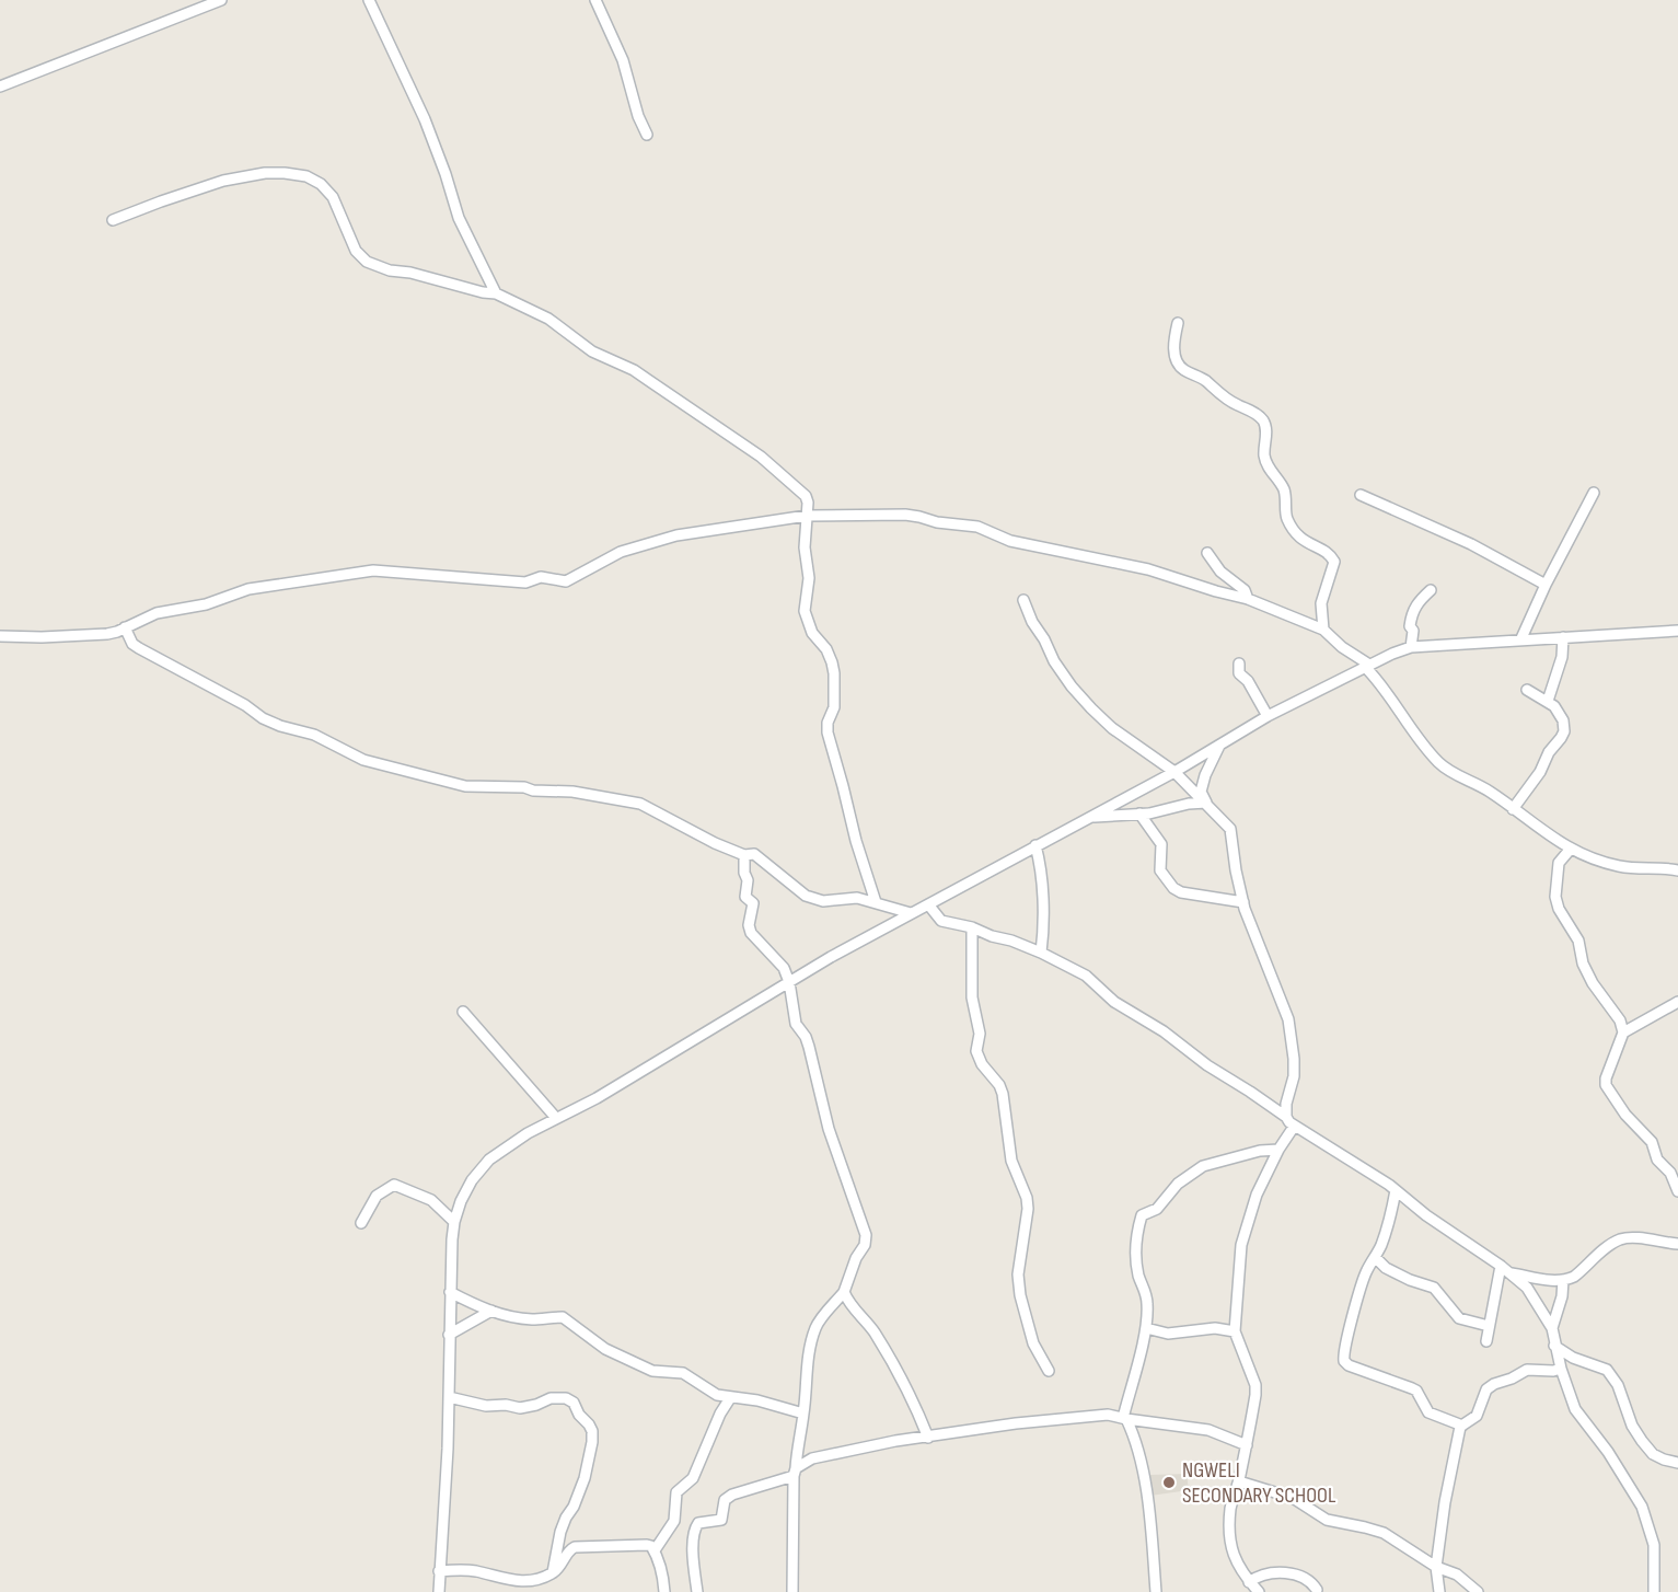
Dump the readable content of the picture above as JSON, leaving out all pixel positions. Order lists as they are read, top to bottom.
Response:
{
  "places": ["NGWELI SECONDARY SCHOOL"]
}
